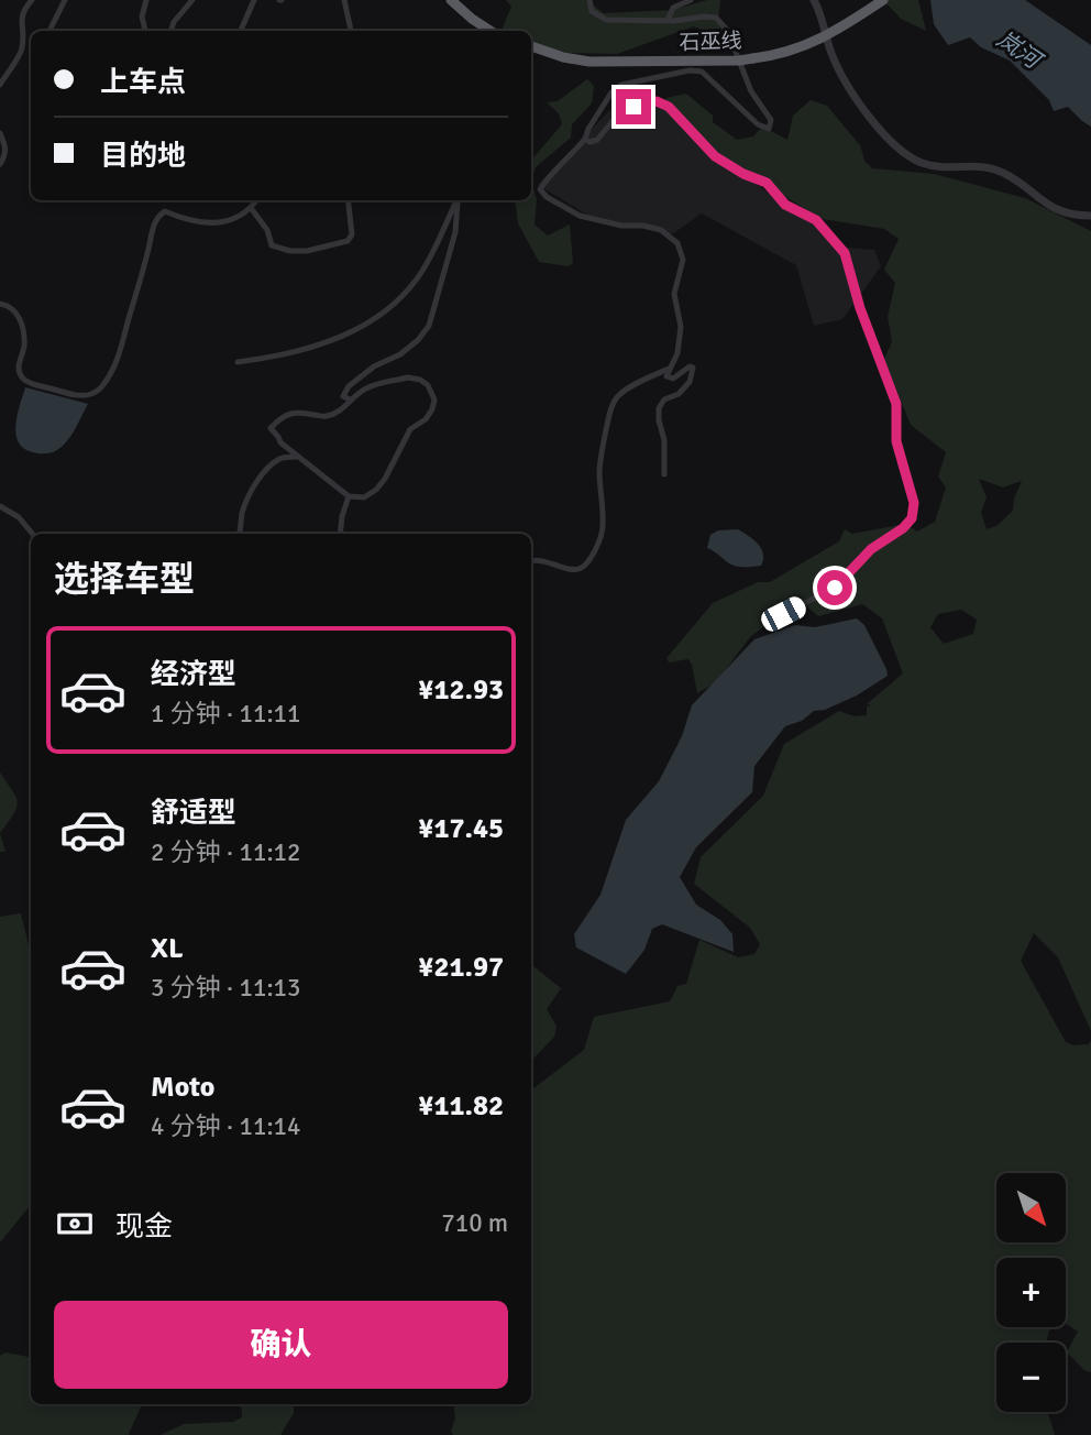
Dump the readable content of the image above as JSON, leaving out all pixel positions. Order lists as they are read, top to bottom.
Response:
{
  "streets": {
    "highway": ["石巫线"]
  },
  "water": ["岚河"],
  "north": "bottom right",
  "page": {
    "banner": ["上车点", "目的地"],
    "heading": "选择车型",
    "list": [
      {
        "name": "经济型",
        "note": "1 分钟 · 11:11",
        "value": "¥12.93"
      },
      {
        "name": "舒适型",
        "note": "2 分钟 · 11:12",
        "value": "¥17.45"
      },
      {
        "name": "XL",
        "note": "3 分钟 · 11:13",
        "value": "¥21.97"
      },
      {
        "name": "Moto",
        "note": "4 分钟 · 11:14",
        "value": "¥11.82"
      }
    ],
    "map_buttons": ["+", "−"],
    "pay": ["现金", "710 m"],
    "buttons": "确认"
  }
}
